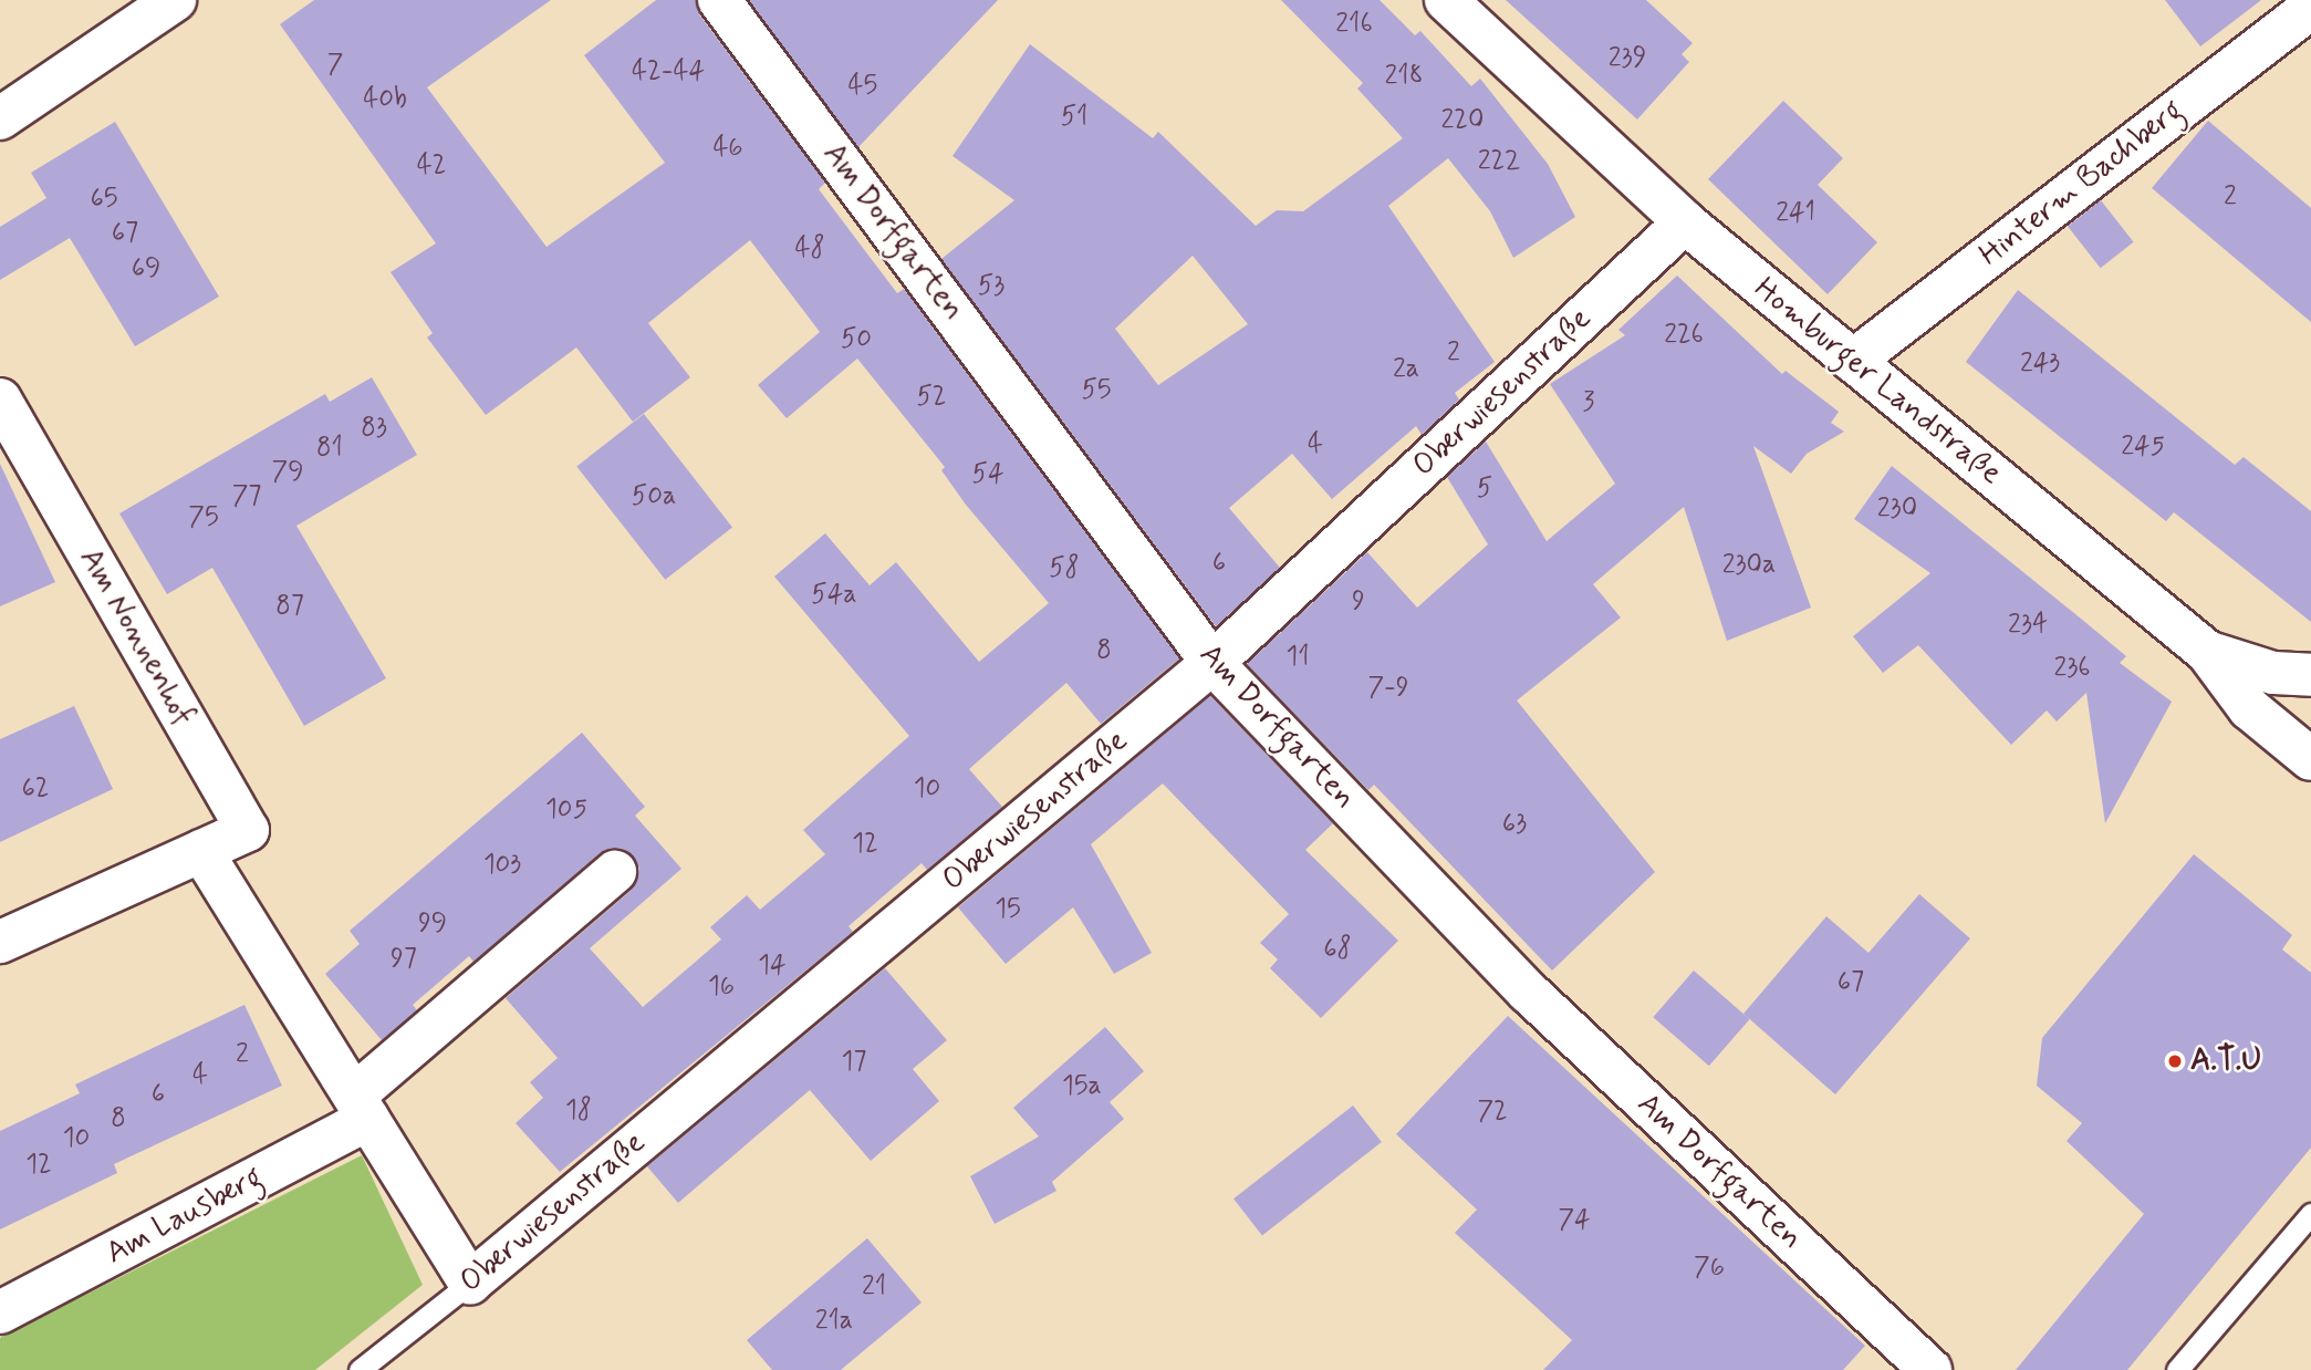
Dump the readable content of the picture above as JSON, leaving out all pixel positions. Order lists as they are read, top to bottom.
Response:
{
  "streets": {
    "street": [
      "Hinterm Bachberg",
      "Am Dorfgarten",
      "Homburger Landstraße",
      "Oberwiesenstraße",
      "Am Nonnenhof",
      "Am Lausberg"
    ]
  },
  "crossings": [
    ["Hinterm Bachberg", "Homburger Landstraße"],
    ["Am Dorfgarten", "Oberwiesenstraße"],
    ["Homburger Landstraße", "Oberwiesenstraße"]
  ],
  "places": ["A.T.U"],
  "house_numbers": [
    "216",
    "239",
    "7",
    "42-44",
    "218",
    "45",
    "40b",
    "51",
    "220",
    "46",
    "222",
    "42",
    "2",
    "65",
    "241",
    "67",
    "48",
    "69",
    "53",
    "226",
    "50",
    "2",
    "243",
    "2a",
    "55",
    "52",
    "3",
    "83",
    "4",
    "245",
    "81",
    "79",
    "54",
    "5",
    "77",
    "50a",
    "230",
    "75",
    "6",
    "230a",
    "58",
    "54a",
    "9",
    "87",
    "234",
    "8",
    "11",
    "236",
    "7-9",
    "62",
    "10",
    "105",
    "63",
    "12",
    "103",
    "15",
    "99",
    "68",
    "97",
    "14",
    "67",
    "16",
    "2",
    "17",
    "4",
    "15a",
    "6",
    "18",
    "72",
    "8",
    "10",
    "12",
    "74",
    "76",
    "21",
    "21a"
  ]
}
